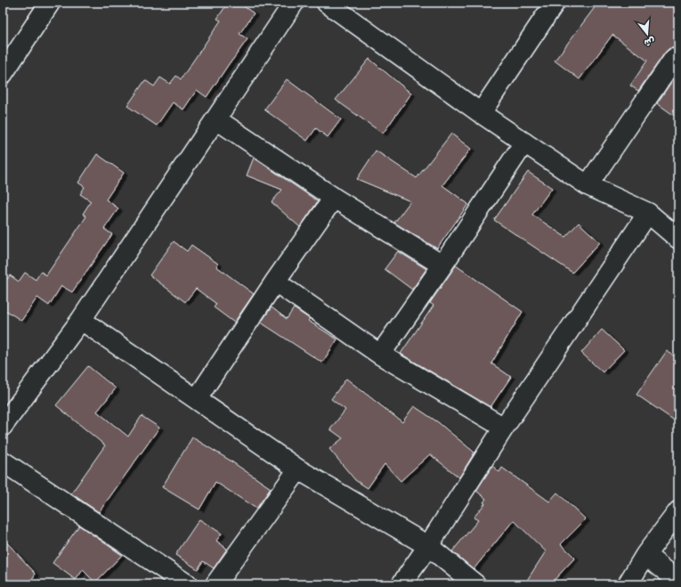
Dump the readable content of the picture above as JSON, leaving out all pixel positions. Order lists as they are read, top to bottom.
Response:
{
  "north": "bottom"
}
